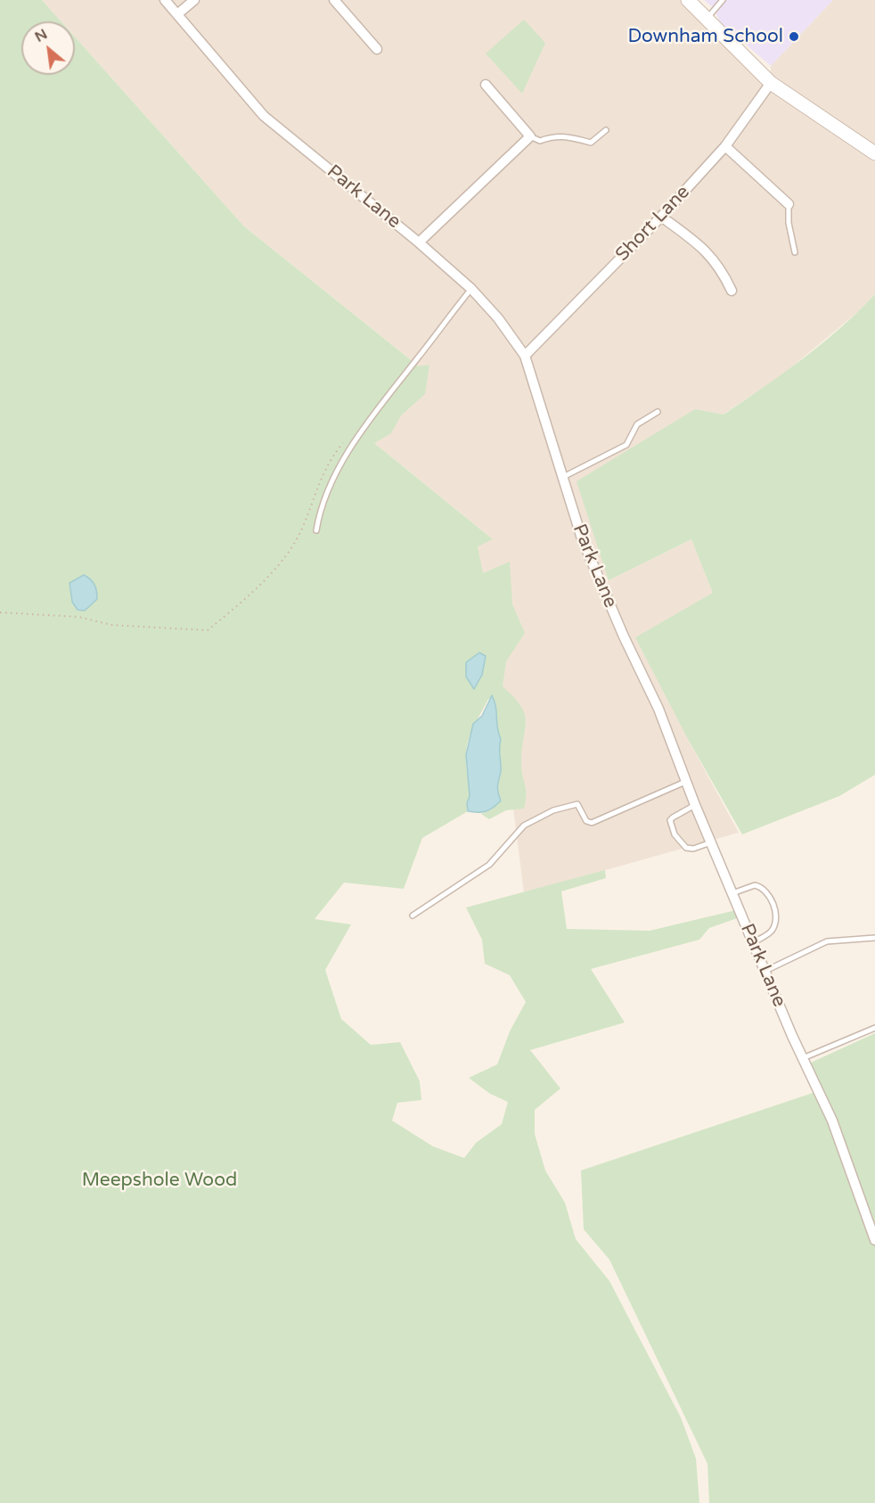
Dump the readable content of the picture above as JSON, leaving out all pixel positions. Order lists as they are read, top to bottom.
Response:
{
  "streets": {
    "street": ["Park Lane", "Short Lane"]
  },
  "crossings": [
    ["Park Lane", "Short Lane"]
  ],
  "parks": ["Meepshole Wood"],
  "places": ["Downham School"],
  "north": "top left"
}
